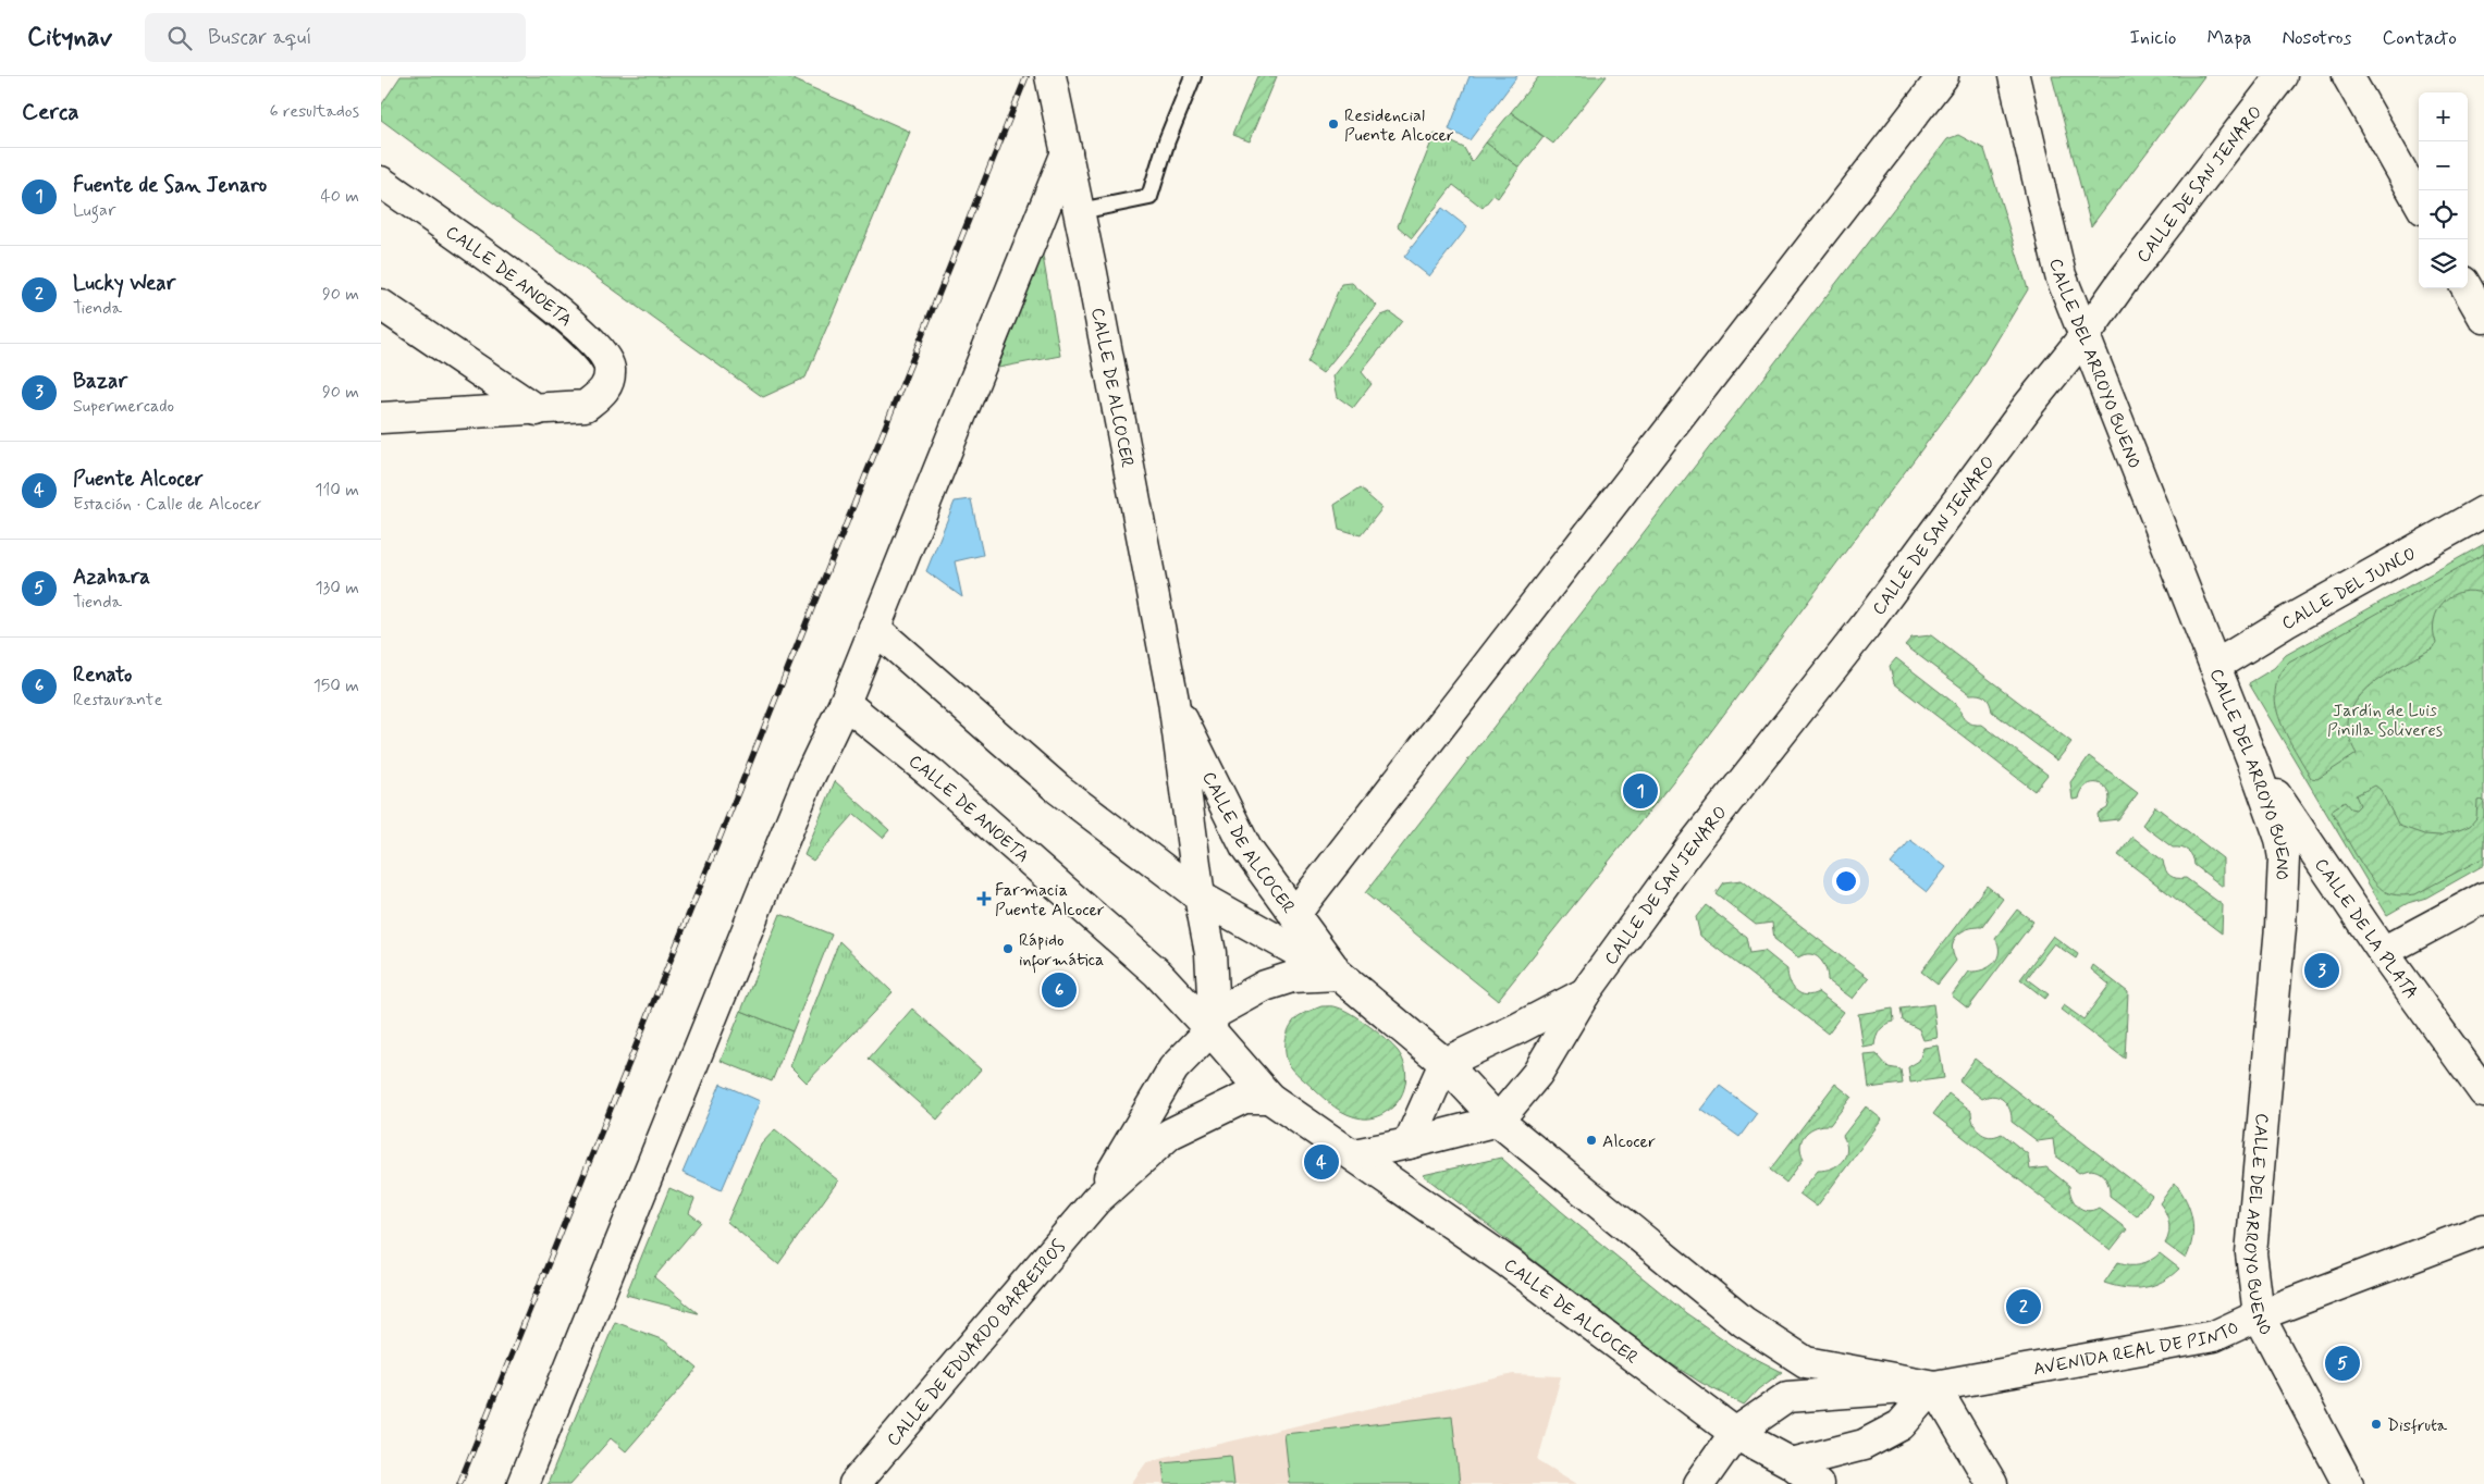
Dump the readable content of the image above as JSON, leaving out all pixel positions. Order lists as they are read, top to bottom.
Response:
{
  "streets": {
    "street": [
      "CALLE DE SAN JENARO",
      "CALLE DE ANOETA",
      "CALLE DEL ARROYO BUENO",
      "CALLE DE ALCOCER",
      "CALLE DEL JUNCO",
      "CALLE DE LA PLATA",
      "CALLE DE EDUARDO BARREIROS",
      "AVENIDA REAL DE PINTO"
    ]
  },
  "crossings": [
    ["CALLE DE SAN JENARO", "CALLE DEL ARROYO BUENO"],
    ["CALLE DE SAN JENARO", "CALLE DE ALCOCER"],
    ["CALLE DE ANOETA", "CALLE DE ALCOCER"],
    ["CALLE DE ANOETA", "CALLE DE EDUARDO BARREIROS"],
    ["CALLE DEL ARROYO BUENO", "CALLE DEL JUNCO"],
    ["CALLE DEL ARROYO BUENO", "CALLE DE LA PLATA"],
    ["CALLE DEL ARROYO BUENO", "AVENIDA REAL DE PINTO"],
    ["CALLE DE ALCOCER", "CALLE DE EDUARDO BARREIROS"],
    ["CALLE DE ALCOCER", "AVENIDA REAL DE PINTO"]
  ],
  "parks": ["Jardín de Luis Pinilla Soliveres"],
  "places": {
    "other": [
      "Residencial Puente Alcocer",
      "Rápido informática",
      "Alcocer",
      "Disfruta"
    ],
    "health": ["Farmacia Puente Alcocer"]
  },
  "page": {
    "header": "Citynav",
    "search": "Buscar aquí",
    "nav": [
      "Inicio",
      "Mapa",
      "Nosotros",
      "Contacto"
    ],
    "heading": ["Cerca", "6 resultados"],
    "map_buttons": ["+", "−"],
    "list": [
      {
        "mark": "1",
        "name": "Fuente de San Jenaro",
        "note": "Lugar",
        "value": "40 m"
      },
      {
        "mark": "2",
        "name": "Lucky Wear",
        "note": "Tienda",
        "value": "90 m"
      },
      {
        "mark": "3",
        "name": "Bazar",
        "note": "Supermercado",
        "value": "90 m"
      },
      {
        "mark": "4",
        "name": "Puente Alcocer",
        "note": "Estación · Calle de Alcocer",
        "value": "110 m"
      },
      {
        "mark": "5",
        "name": "Azahara",
        "note": "Tienda",
        "value": "130 m"
      },
      {
        "mark": "6",
        "name": "Renato",
        "note": "Restaurante",
        "value": "150 m"
      }
    ],
    "pins": [
      "1",
      "3",
      "6",
      "4",
      "2",
      "5"
    ]
  }
}
